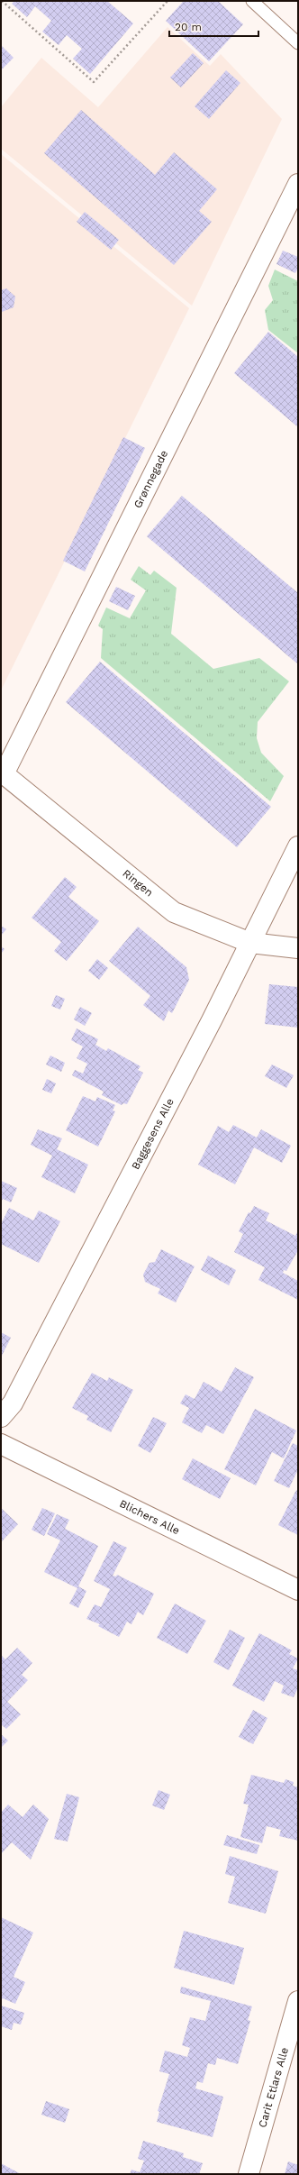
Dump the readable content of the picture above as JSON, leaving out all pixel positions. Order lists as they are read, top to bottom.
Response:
{
  "streets": {
    "street": [
      "Grønnegade",
      "Ringen",
      "Baggesens Alle",
      "Blichers Alle",
      "Carit Etlars Alle"
    ]
  },
  "crossings": [
    ["Grønnegade", "Ringen"],
    ["Ringen", "Baggesens Alle"]
  ],
  "scale_bar": "20 m"
}
